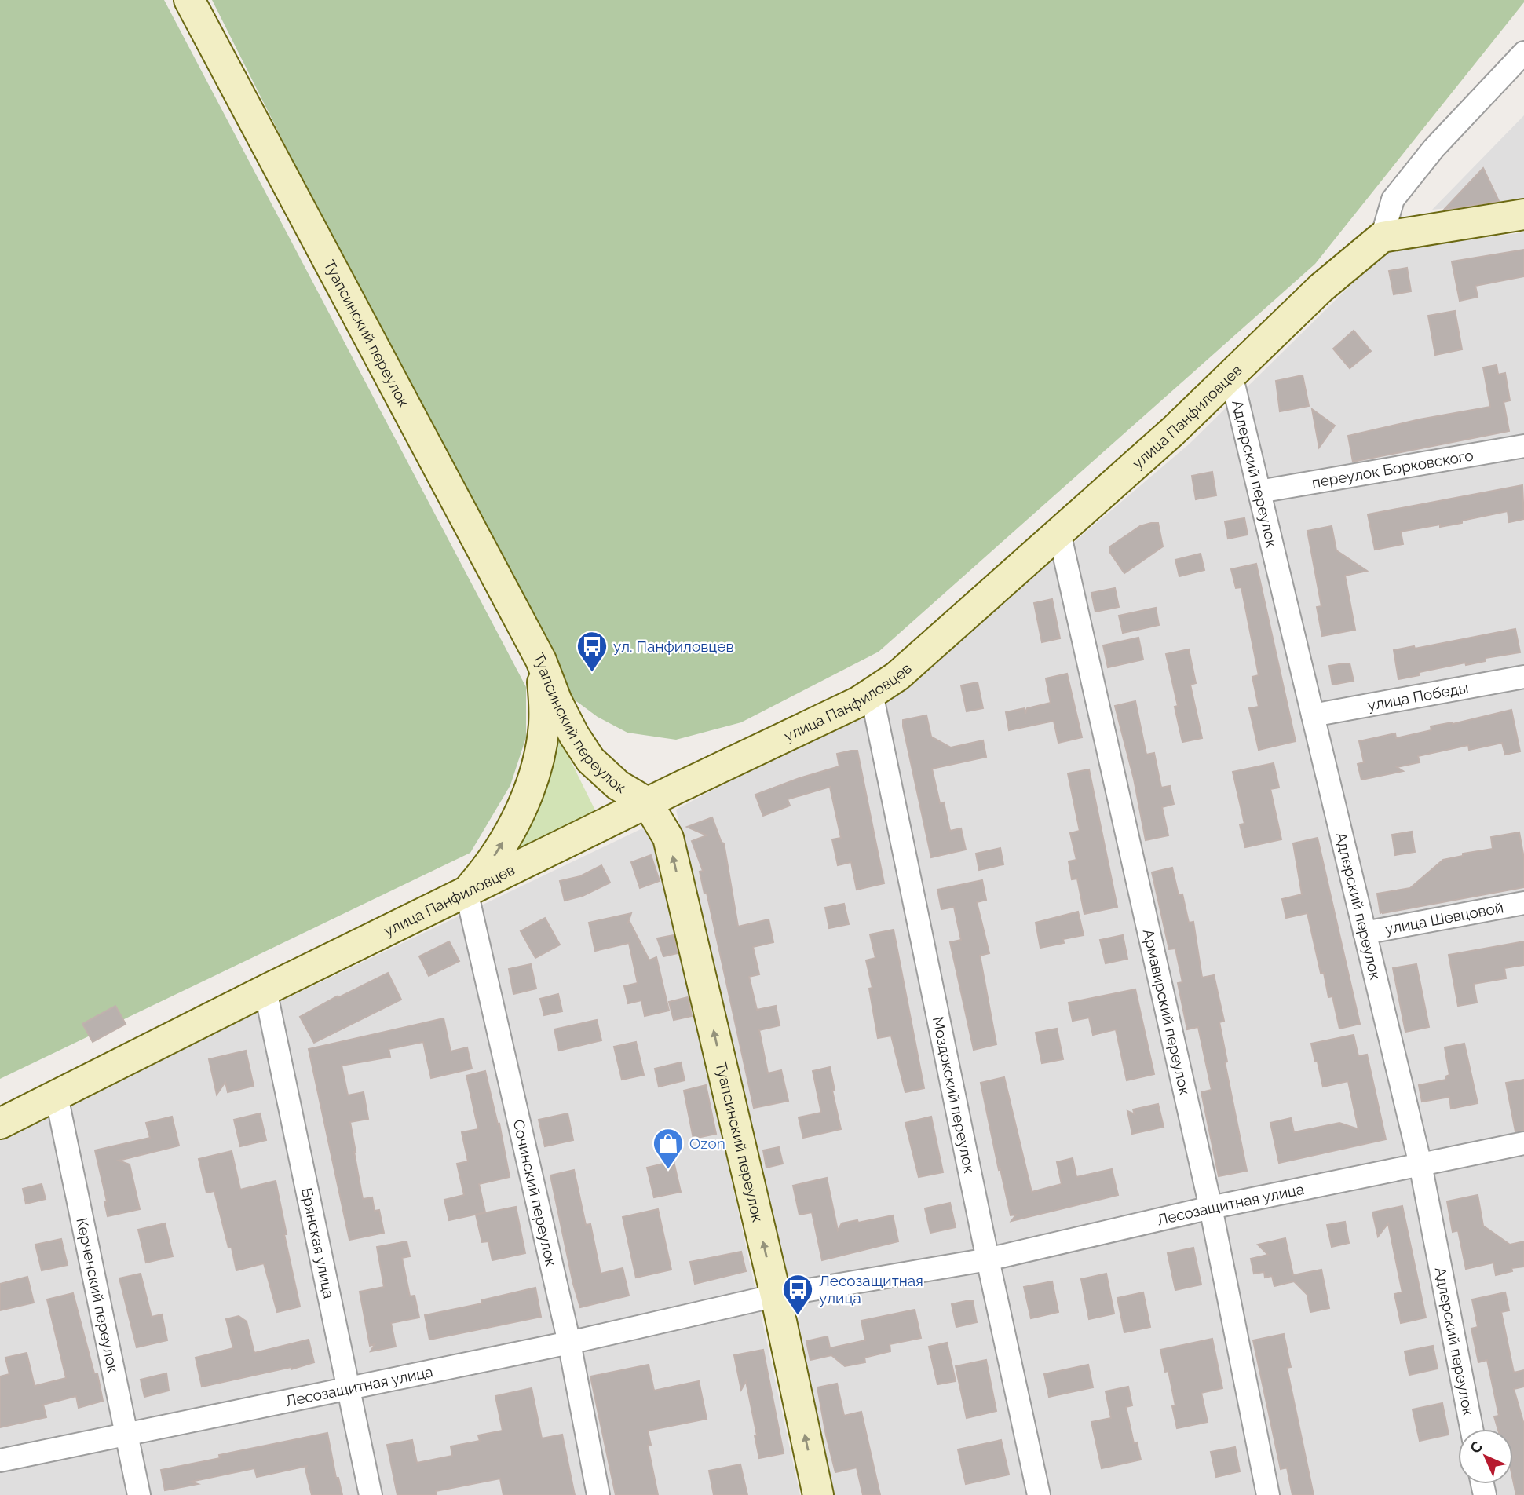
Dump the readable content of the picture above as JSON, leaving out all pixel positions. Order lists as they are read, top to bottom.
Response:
{
  "streets": {
    "street": [
      "Туапсинский переулок",
      "улица Панфиловцев",
      "переулок Борковского",
      "Адлерский переулок",
      "улица Победы",
      "улица Шевцовой",
      "Армавирский переулок",
      "Моздокский переулок",
      "Сочинский переулок",
      "Лесозащитная улица",
      "Брянская улица",
      "Керченский переулок"
    ]
  },
  "crossings": [
    ["Туапсинский переулок", "улица Панфиловцев"],
    ["Туапсинский переулок", "Лесозащитная улица"],
    ["улица Панфиловцев", "Адлерский переулок"],
    ["улица Панфиловцев", "Армавирский переулок"],
    ["улица Панфиловцев", "Моздокский переулок"],
    ["улица Панфиловцев", "Сочинский переулок"],
    ["улица Панфиловцев", "Брянская улица"],
    ["улица Панфиловцев", "Керченский переулок"],
    ["переулок Борковского", "Адлерский переулок"],
    ["Адлерский переулок", "улица Победы"],
    ["Адлерский переулок", "улица Шевцовой"],
    ["Адлерский переулок", "Лесозащитная улица"],
    ["Армавирский переулок", "Лесозащитная улица"],
    ["Моздокский переулок", "Лесозащитная улица"],
    ["Сочинский переулок", "Лесозащитная улица"],
    ["Лесозащитная улица", "Брянская улица"],
    ["Лесозащитная улица", "Керченский переулок"]
  ],
  "one_way": ["Туапсинский переулок"],
  "places": {
    "bus stop": ["ул. Панфиловцев", "Лесозащитная улица"],
    "shop": ["Ozon"]
  },
  "north": "top left"
}
